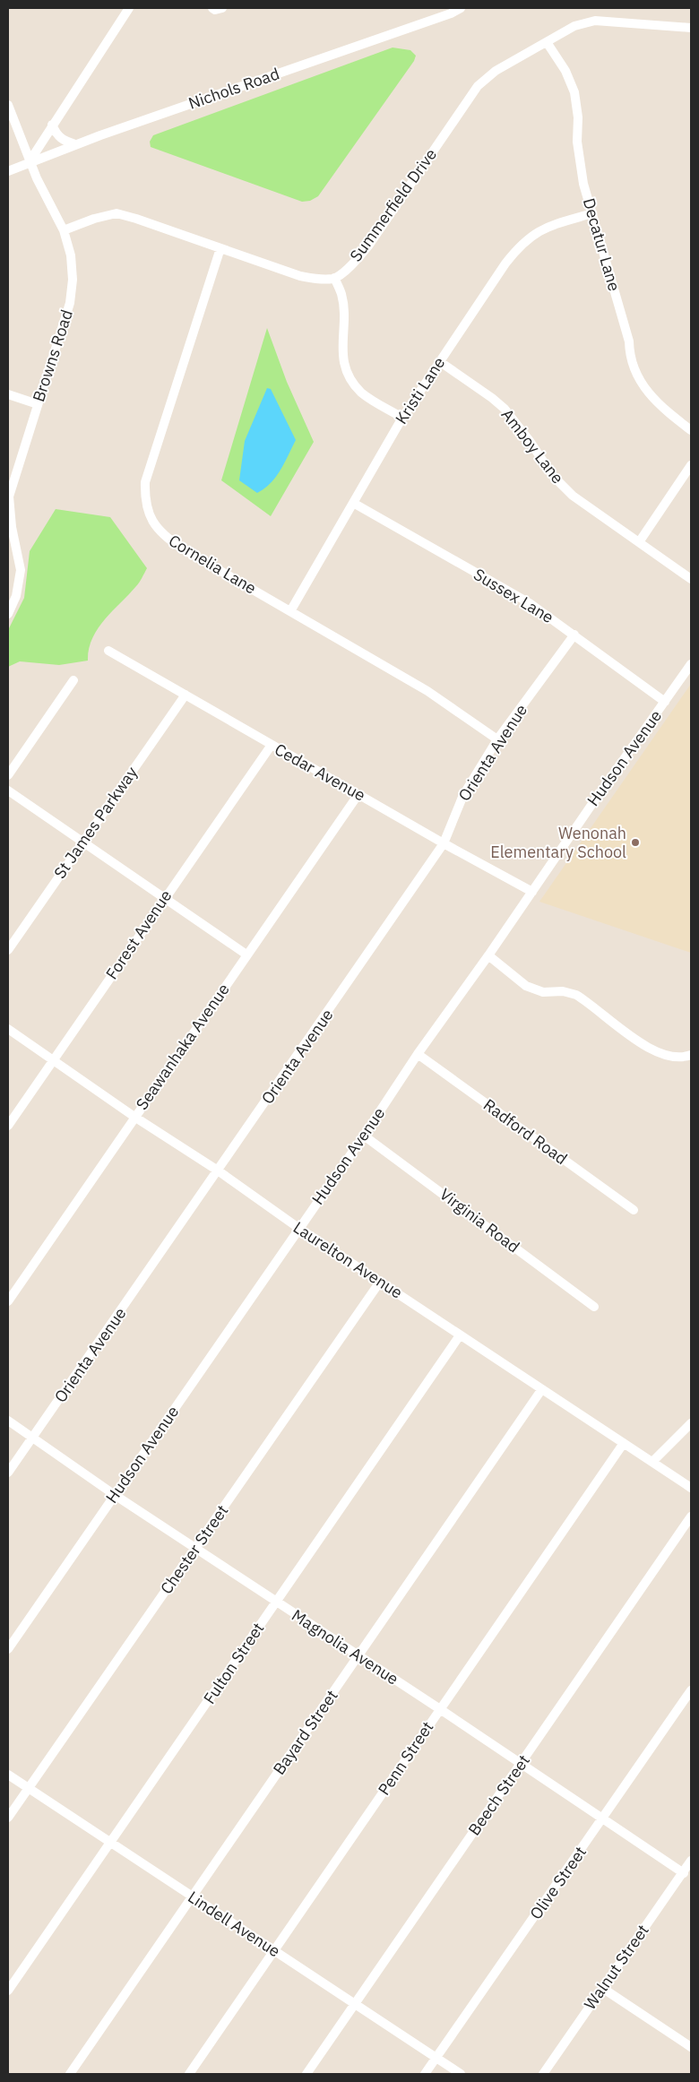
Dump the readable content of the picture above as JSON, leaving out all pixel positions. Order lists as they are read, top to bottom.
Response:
{
  "streets": {
    "street": [
      "Nichols Road",
      "Summerfield Drive",
      "Decatur Lane",
      "Browns Road",
      "Kristi Lane",
      "Amboy Lane",
      "Cornelia Lane",
      "Sussex Lane",
      "Orienta Avenue",
      "Hudson Avenue",
      "Cedar Avenue",
      "St James Parkway",
      "Forest Avenue",
      "Seawanhaka Avenue",
      "Radford Road",
      "Virginia Road",
      "Laurelton Avenue",
      "Chester Street",
      "Magnolia Avenue",
      "Fulton Street",
      "Bayard Street",
      "Penn Street",
      "Beech Street",
      "Olive Street",
      "Lindell Avenue",
      "Walnut Street"
    ]
  },
  "crossings": [
    ["Nichols Road", "Browns Road"],
    ["Summerfield Drive", "Decatur Lane"],
    ["Decatur Lane", "Kristi Lane"],
    ["Kristi Lane", "Amboy Lane"],
    ["Kristi Lane", "Cornelia Lane"],
    ["Kristi Lane", "Sussex Lane"],
    ["Cornelia Lane", "Orienta Avenue"],
    ["Sussex Lane", "Orienta Avenue"],
    ["Sussex Lane", "Hudson Avenue"],
    ["Orienta Avenue", "Cedar Avenue"],
    ["Orienta Avenue", "Laurelton Avenue"],
    ["Orienta Avenue", "Magnolia Avenue"],
    ["Hudson Avenue", "Cedar Avenue"],
    ["Hudson Avenue", "Radford Road"],
    ["Hudson Avenue", "Virginia Road"],
    ["Hudson Avenue", "Laurelton Avenue"],
    ["Hudson Avenue", "Magnolia Avenue"],
    ["Cedar Avenue", "St James Parkway"],
    ["Cedar Avenue", "Forest Avenue"],
    ["Cedar Avenue", "Seawanhaka Avenue"],
    ["Forest Avenue", "Laurelton Avenue"],
    ["Seawanhaka Avenue", "Laurelton Avenue"],
    ["Laurelton Avenue", "Chester Street"],
    ["Laurelton Avenue", "Fulton Street"],
    ["Laurelton Avenue", "Bayard Street"],
    ["Laurelton Avenue", "Penn Street"],
    ["Chester Street", "Magnolia Avenue"],
    ["Chester Street", "Lindell Avenue"],
    ["Magnolia Avenue", "Fulton Street"],
    ["Magnolia Avenue", "Bayard Street"],
    ["Magnolia Avenue", "Penn Street"],
    ["Magnolia Avenue", "Beech Street"],
    ["Magnolia Avenue", "Olive Street"],
    ["Magnolia Avenue", "Walnut Street"],
    ["Fulton Street", "Lindell Avenue"],
    ["Bayard Street", "Lindell Avenue"],
    ["Penn Street", "Lindell Avenue"],
    ["Beech Street", "Lindell Avenue"],
    ["Olive Street", "Lindell Avenue"]
  ],
  "places": ["Wenonah Elementary School"]
}
